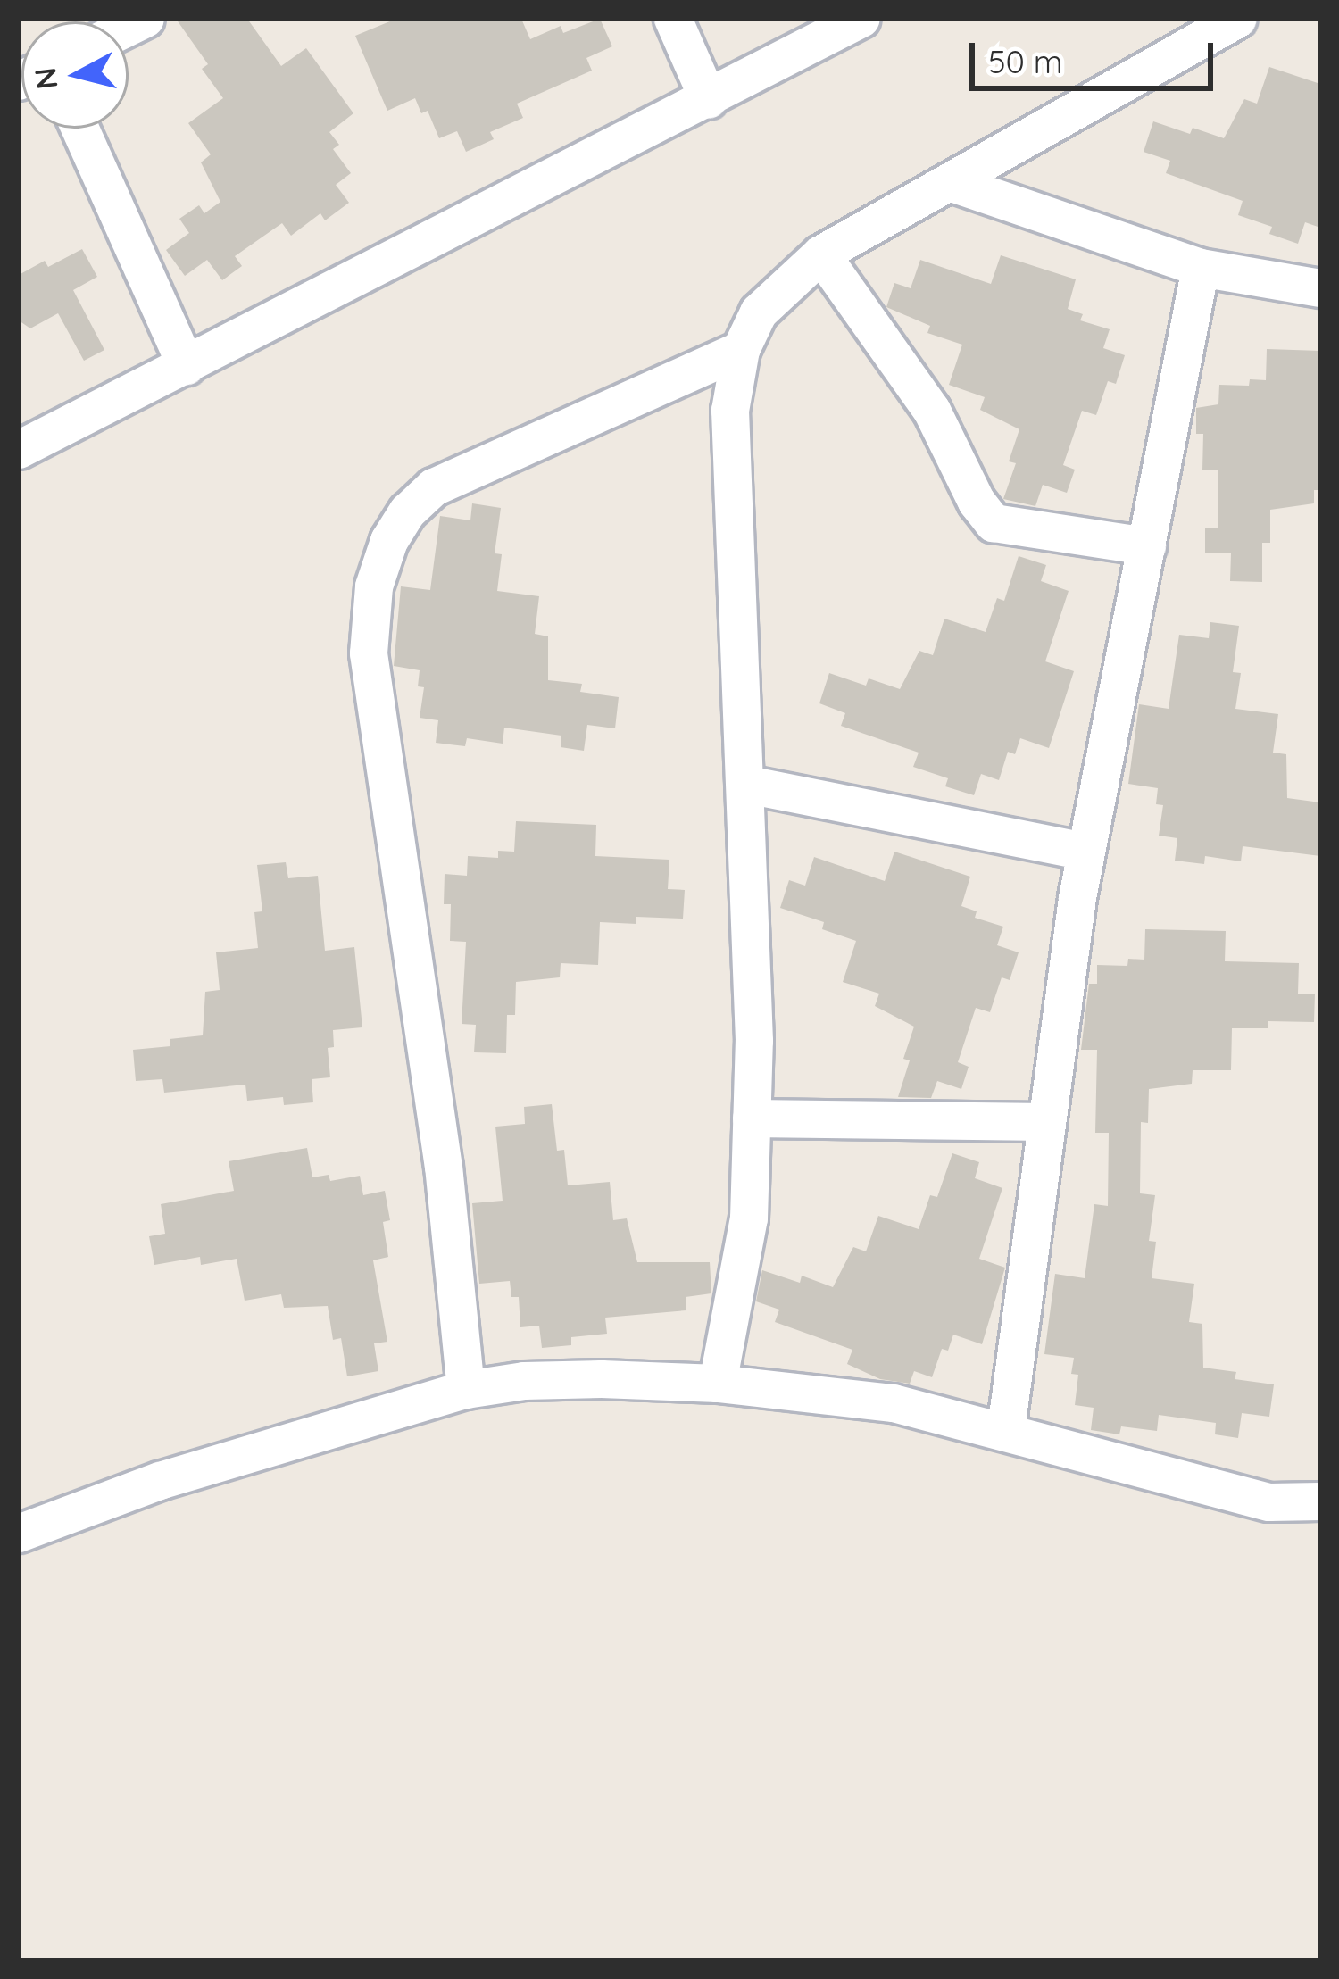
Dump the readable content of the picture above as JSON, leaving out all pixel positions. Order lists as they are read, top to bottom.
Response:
{
  "scale_bar": "50 m",
  "north": "left"
}
